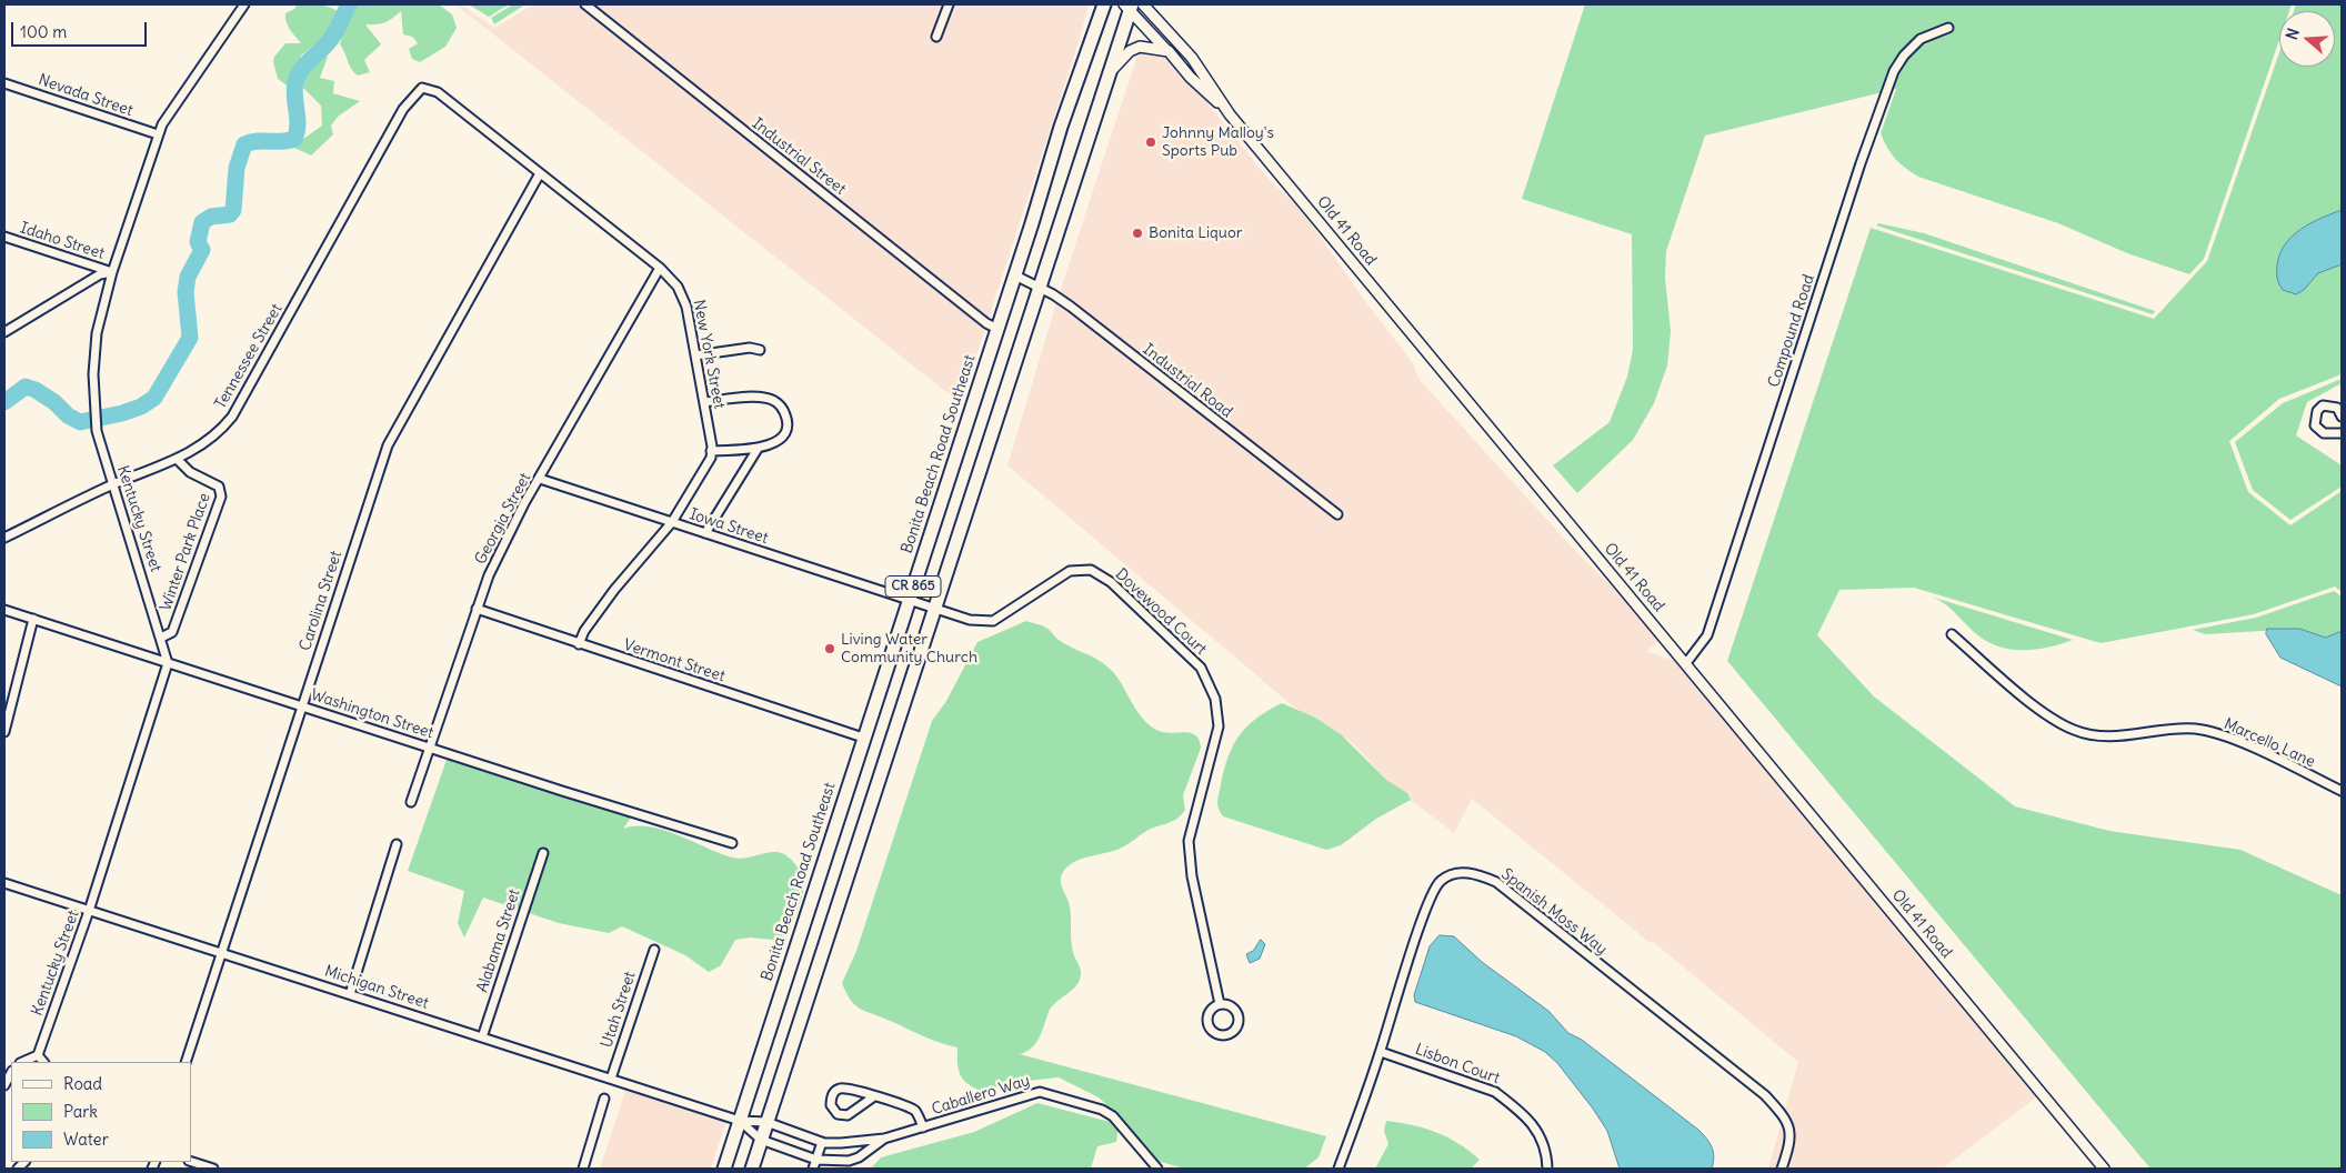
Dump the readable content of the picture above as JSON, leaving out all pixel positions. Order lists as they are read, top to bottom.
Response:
{
  "streets": {
    "main road": ["Bonita Beach Road Southeast", "CR 865"],
    "street": [
      "Nevada Street",
      "Industrial Street",
      "Old 41 Road",
      "Idaho Street",
      "Compound Road",
      "New York Street",
      "Tennessee Street",
      "Industrial Road",
      "Kentucky Street",
      "Georgia Street",
      "Iowa Street",
      "Winter Park Place",
      "Carolina Street",
      "Dovewood Court",
      "Vermont Street",
      "Washington Street",
      "Marcello Lane",
      "Spanish Moss Way",
      "Alabama Street",
      "Michigan Street",
      "Utah Street",
      "Lisbon Court",
      "Caballero Way"
    ]
  },
  "crossings": [
    ["Nevada Street", "Kentucky Street"],
    ["Industrial Street", "Bonita Beach Road Southeast"],
    ["Old 41 Road", "Compound Road"],
    ["Idaho Street", "Kentucky Street"],
    ["New York Street", "Tennessee Street"],
    ["New York Street", "Georgia Street"],
    ["New York Street", "Iowa Street"],
    ["New York Street", "Carolina Street"],
    ["New York Street", "Vermont Street"],
    ["Tennessee Street", "Kentucky Street"],
    ["Tennessee Street", "Winter Park Place"],
    ["Industrial Road", "Bonita Beach Road Southeast"],
    ["Industrial Road", "CR 865"],
    ["Bonita Beach Road Southeast", "Iowa Street"],
    ["Bonita Beach Road Southeast", "Dovewood Court"],
    ["Bonita Beach Road Southeast", "Vermont Street"],
    ["Bonita Beach Road Southeast", "Michigan Street"],
    ["Bonita Beach Road Southeast", "Caballero Way"],
    ["Kentucky Street", "Winter Park Place"],
    ["Kentucky Street", "Washington Street"],
    ["Kentucky Street", "Michigan Street"],
    ["Georgia Street", "Iowa Street"],
    ["Georgia Street", "Vermont Street"],
    ["Georgia Street", "Washington Street"],
    ["Iowa Street", "Dovewood Court"],
    ["CR 865", "Dovewood Court"],
    ["CR 865", "Caballero Way"],
    ["Carolina Street", "Washington Street"],
    ["Carolina Street", "Michigan Street"],
    ["Spanish Moss Way", "Lisbon Court"],
    ["Alabama Street", "Michigan Street"],
    ["Michigan Street", "Utah Street"],
    ["Michigan Street", "Caballero Way"]
  ],
  "places": ["Johnny Malloy's Sports Pub", "Bonita Liquor", "Living Water Community Church"],
  "legend": ["Road", "Park", "Water"],
  "scale_bar": "100 m",
  "north": "left"
}
